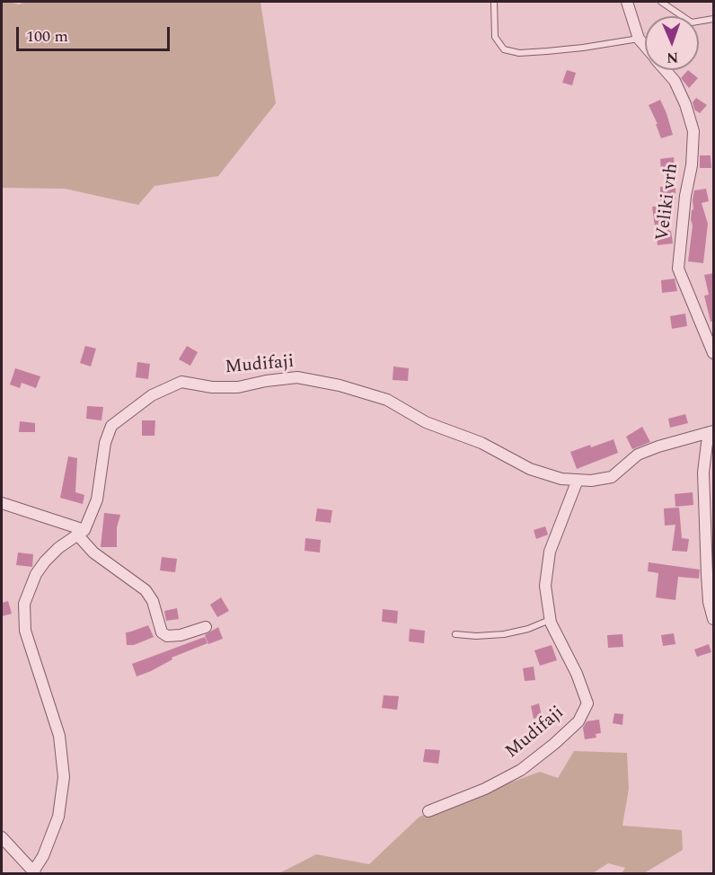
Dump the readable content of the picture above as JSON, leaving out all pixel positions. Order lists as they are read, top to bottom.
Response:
{
  "streets": {
    "street": ["Veliki vrh", "Mudifaji"]
  },
  "scale_bar": "100 m",
  "north": "bottom"
}
